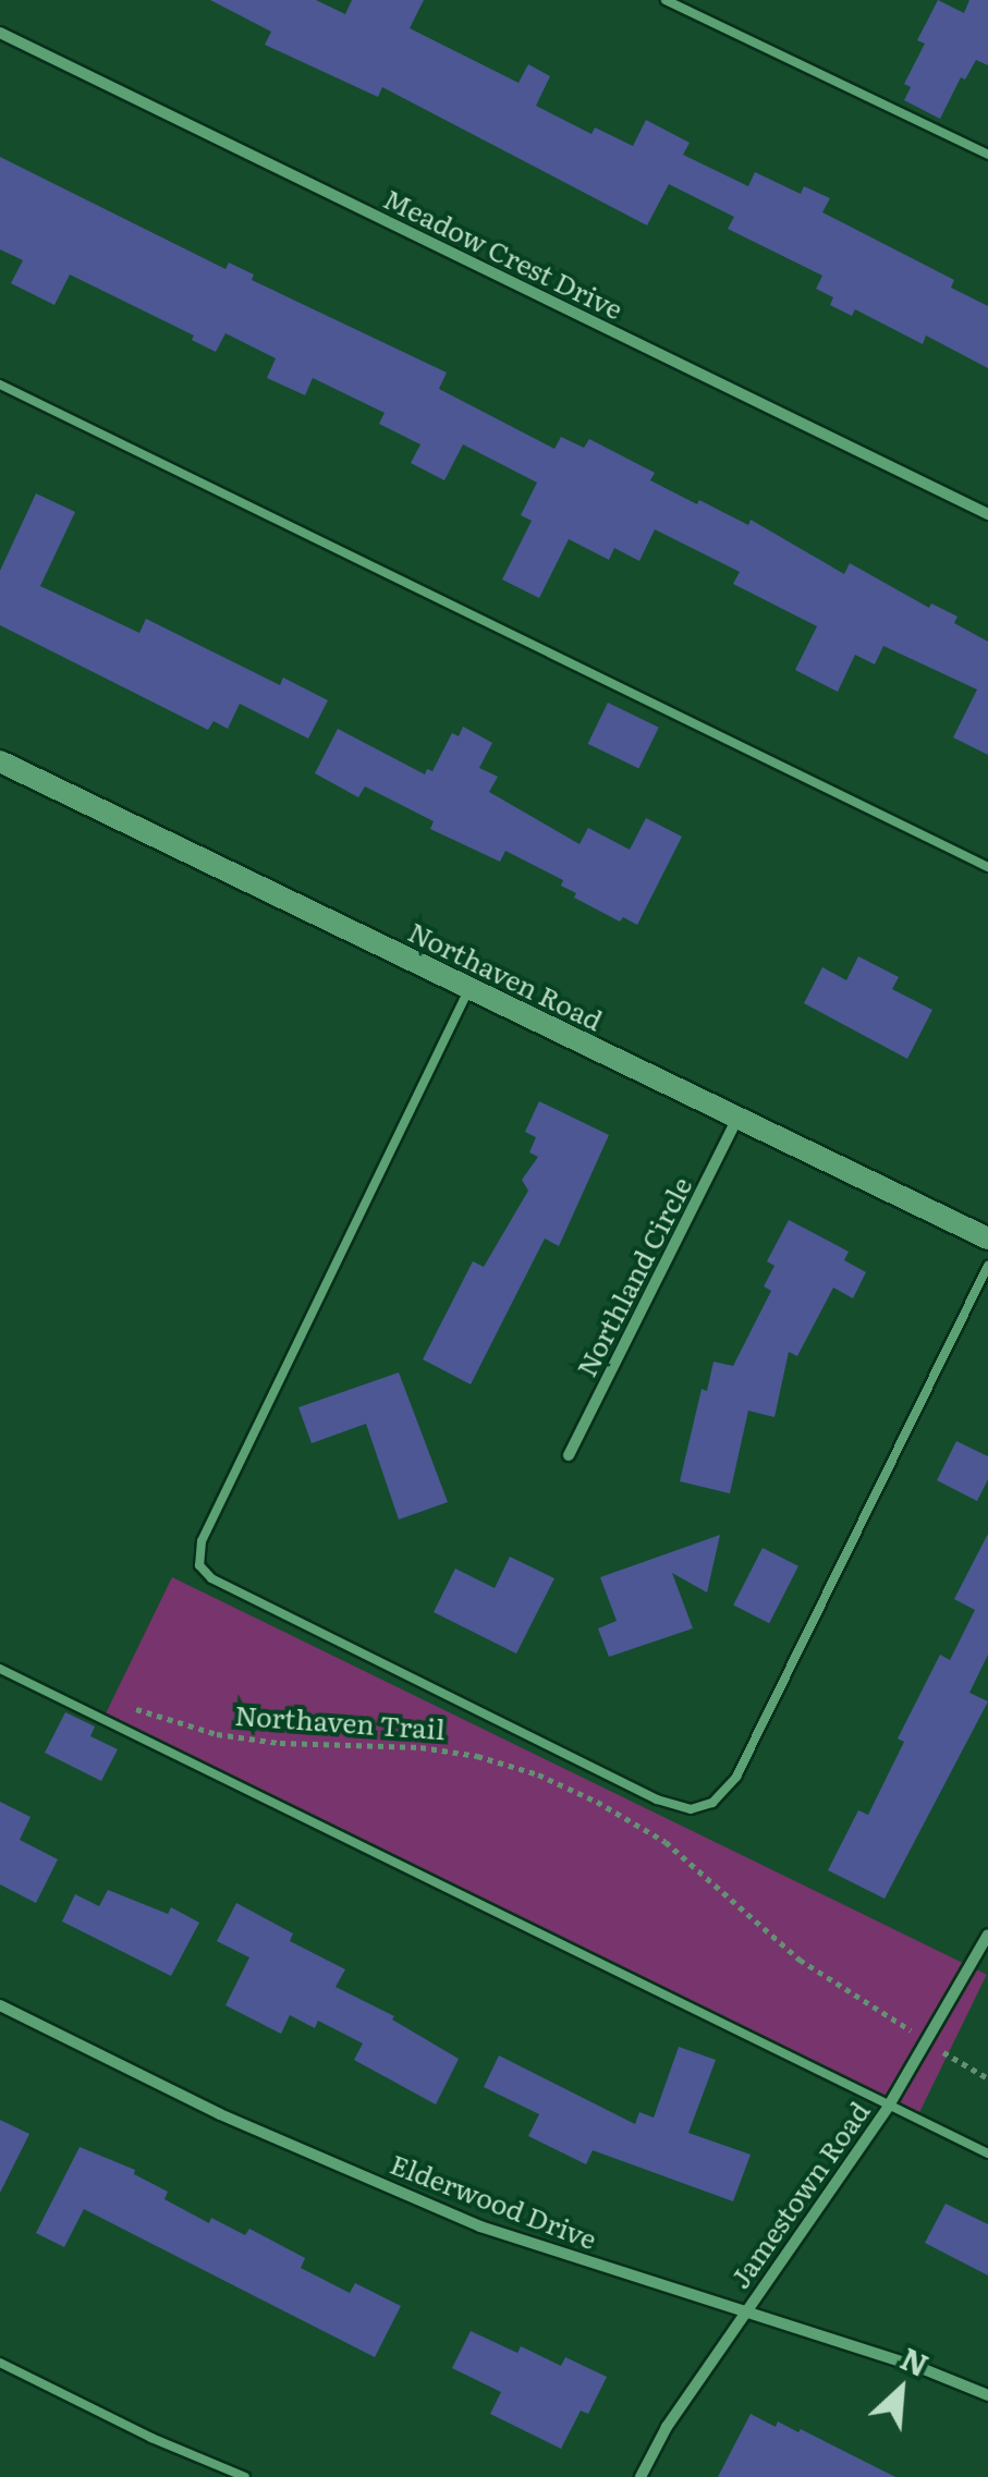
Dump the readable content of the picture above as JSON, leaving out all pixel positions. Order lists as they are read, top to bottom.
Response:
{
  "streets": {
    "street": [
      "Meadow Crest Drive",
      "Northaven Road",
      "Northland Circle",
      "Jamestown Road",
      "Elderwood Drive"
    ],
    "path": ["Northaven Trail"]
  },
  "crossings": [
    ["Northaven Road", "Northland Circle"],
    ["Northaven Trail", "Jamestown Road"],
    ["Jamestown Road", "Elderwood Drive"]
  ],
  "north": "top right"
}
